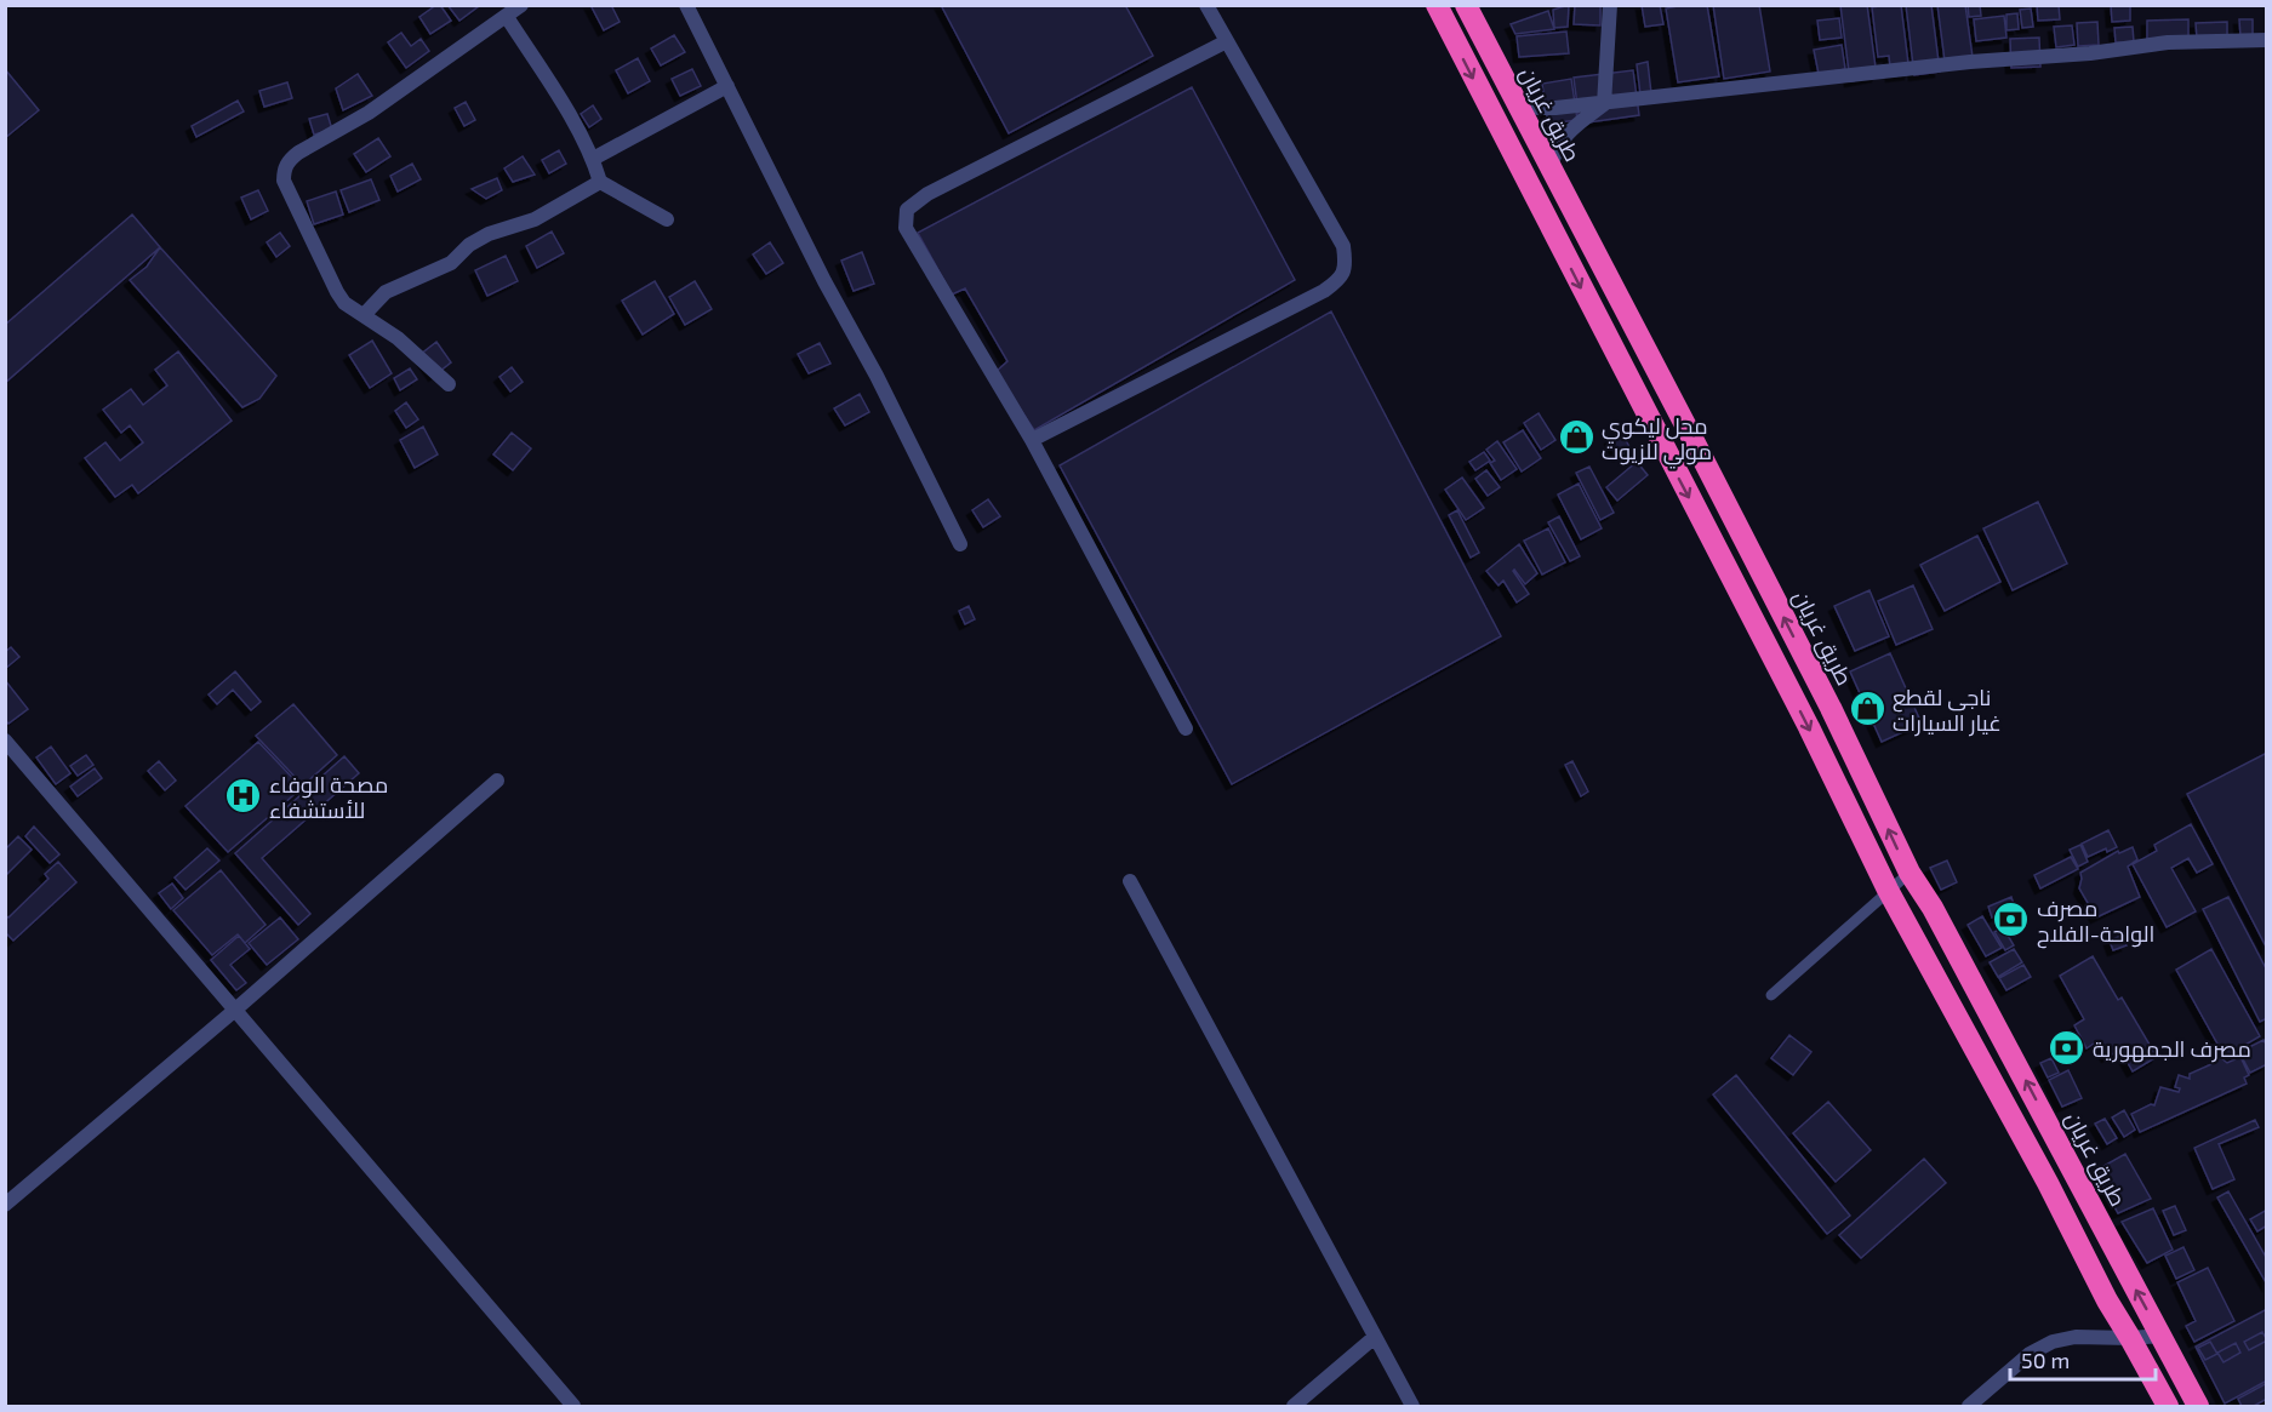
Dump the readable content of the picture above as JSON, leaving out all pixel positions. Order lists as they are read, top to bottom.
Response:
{
  "streets": {
    "highway": ["طريق غريان"]
  },
  "places": {
    "shop": ["محل ليكوي مولي للزيوت", "ناجي لقطع غيار السيارات"],
    "hospital": ["مصحة الوفاء للأستشفاء"],
    "bank": ["مصرف الواحة-الفلاح", "مصرف الجمهورية"]
  },
  "scale_bar": "50 m"
}
